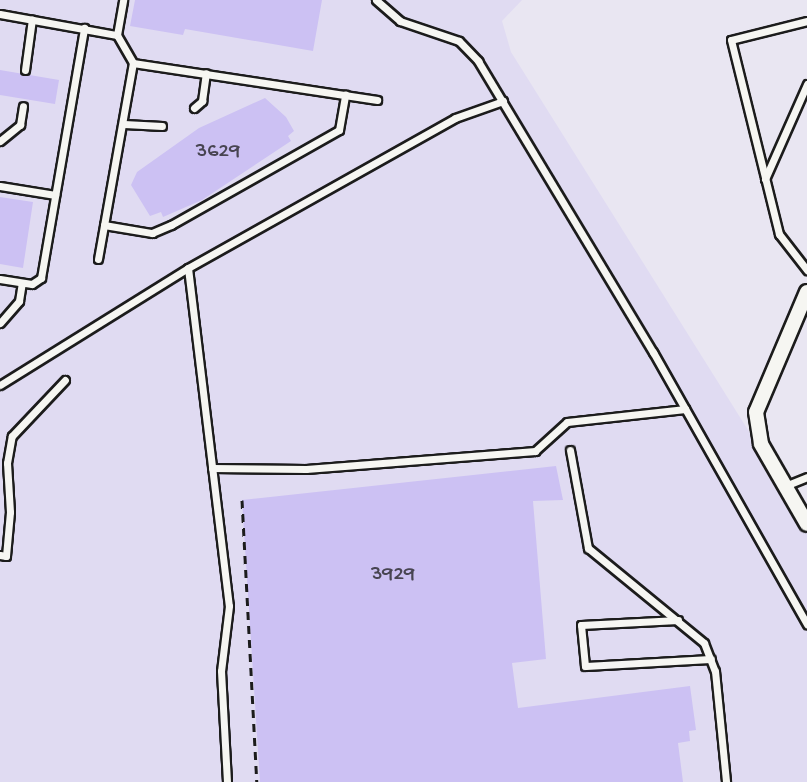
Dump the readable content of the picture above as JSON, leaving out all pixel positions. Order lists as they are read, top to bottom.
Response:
{
  "house_numbers": ["3629", "3929"]
}
